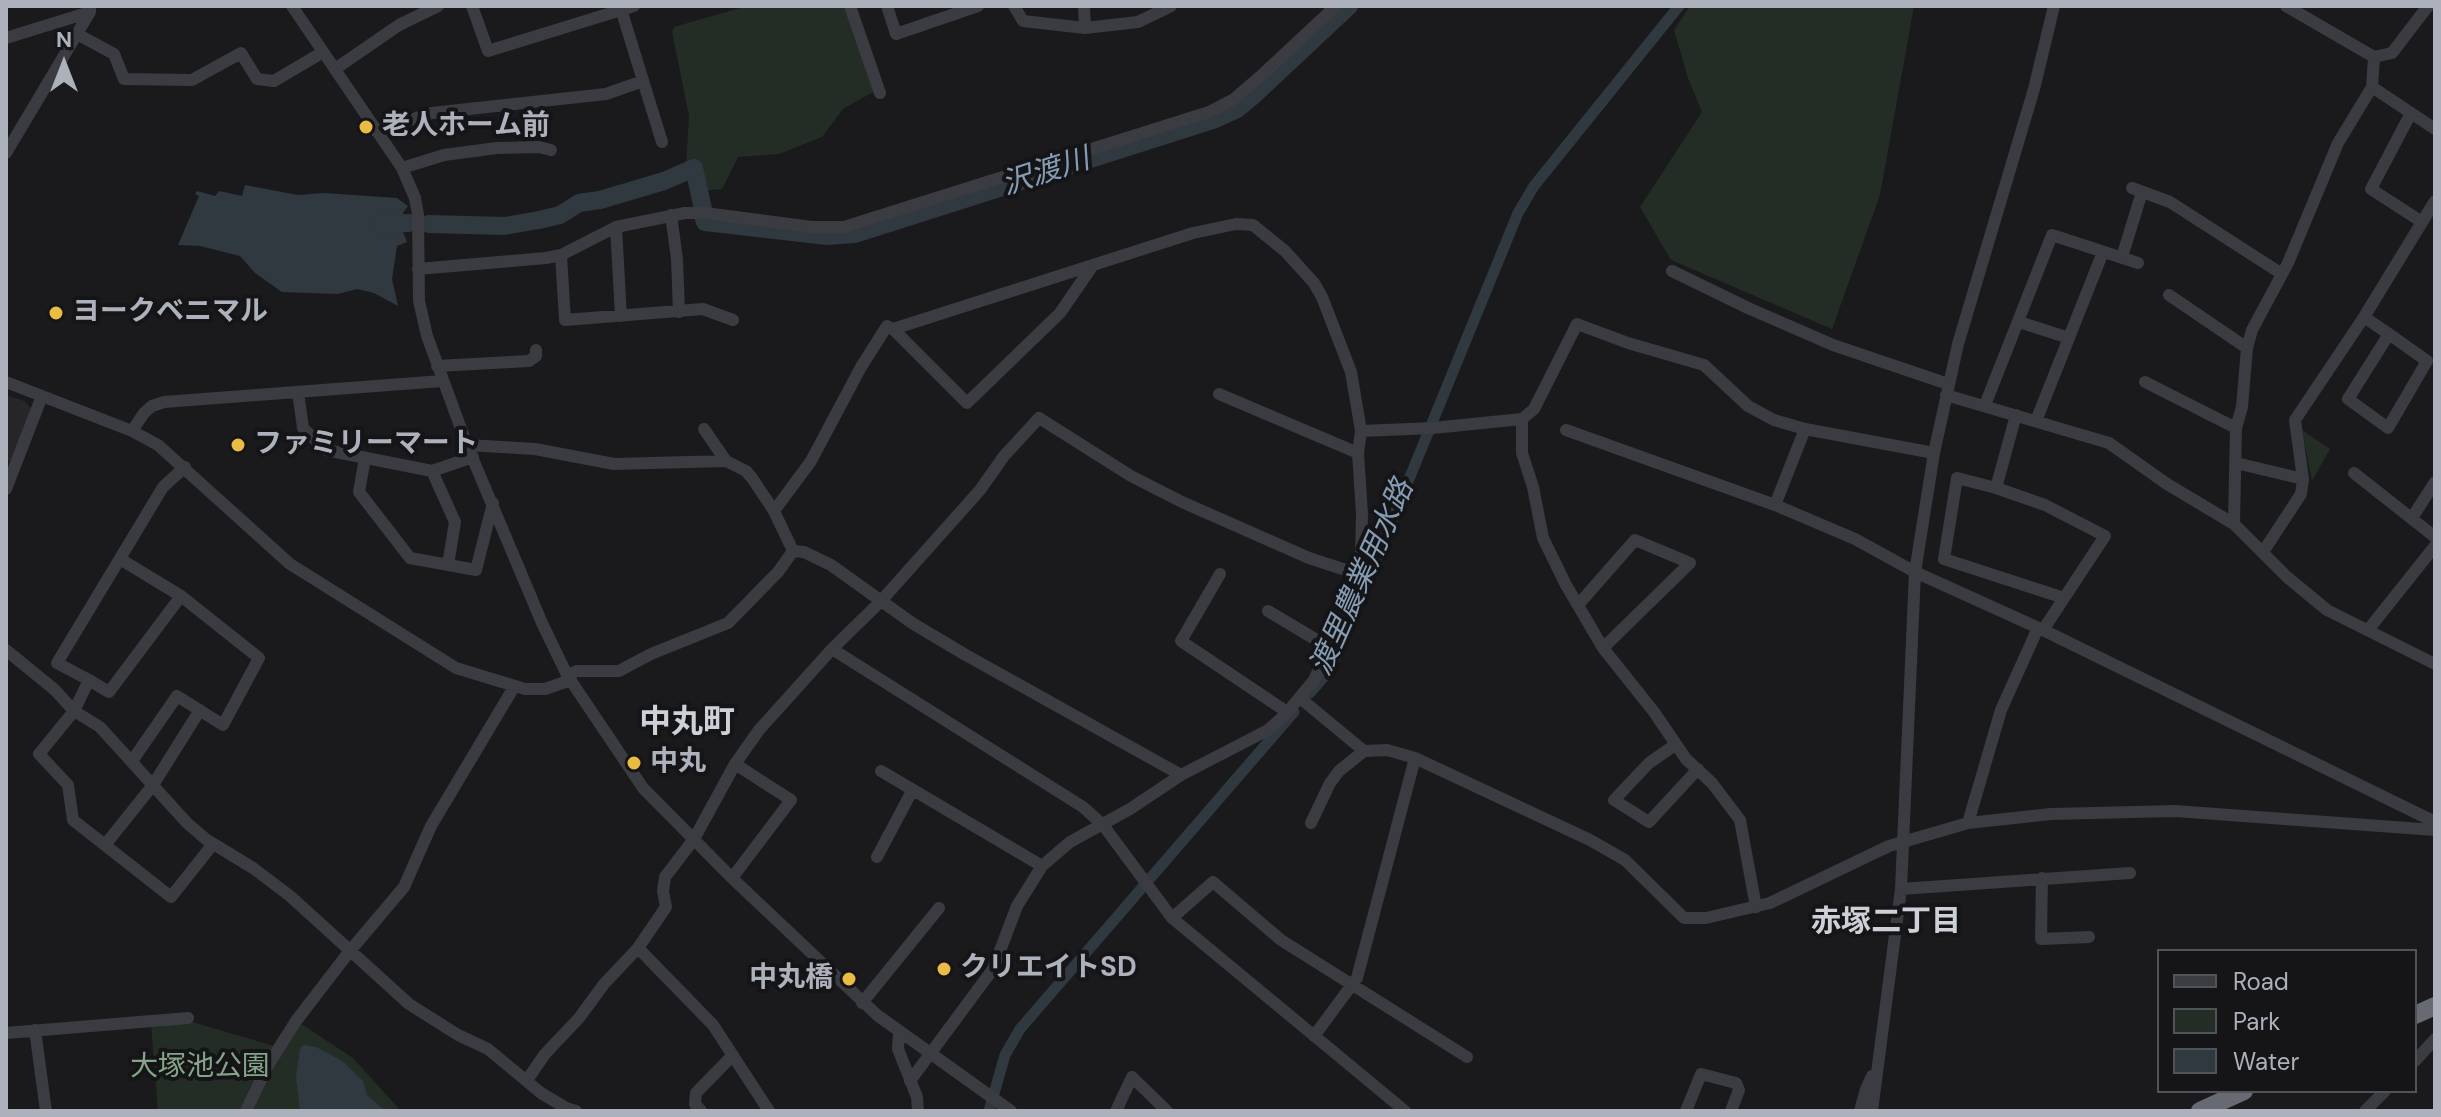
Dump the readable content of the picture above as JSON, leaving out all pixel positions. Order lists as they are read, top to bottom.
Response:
{
  "districts": ["中丸町", "赤塚二丁目"],
  "water": ["沢渡川", "渡里農業用水路"],
  "parks": ["大塚池公園"],
  "places": [
    "老人ホーム前",
    "ヨークベニマル",
    "ファミリーマート",
    "中丸",
    "クリエイトSD",
    "中丸橋"
  ],
  "legend": ["Road", "Park", "Water"],
  "north": "top"
}
